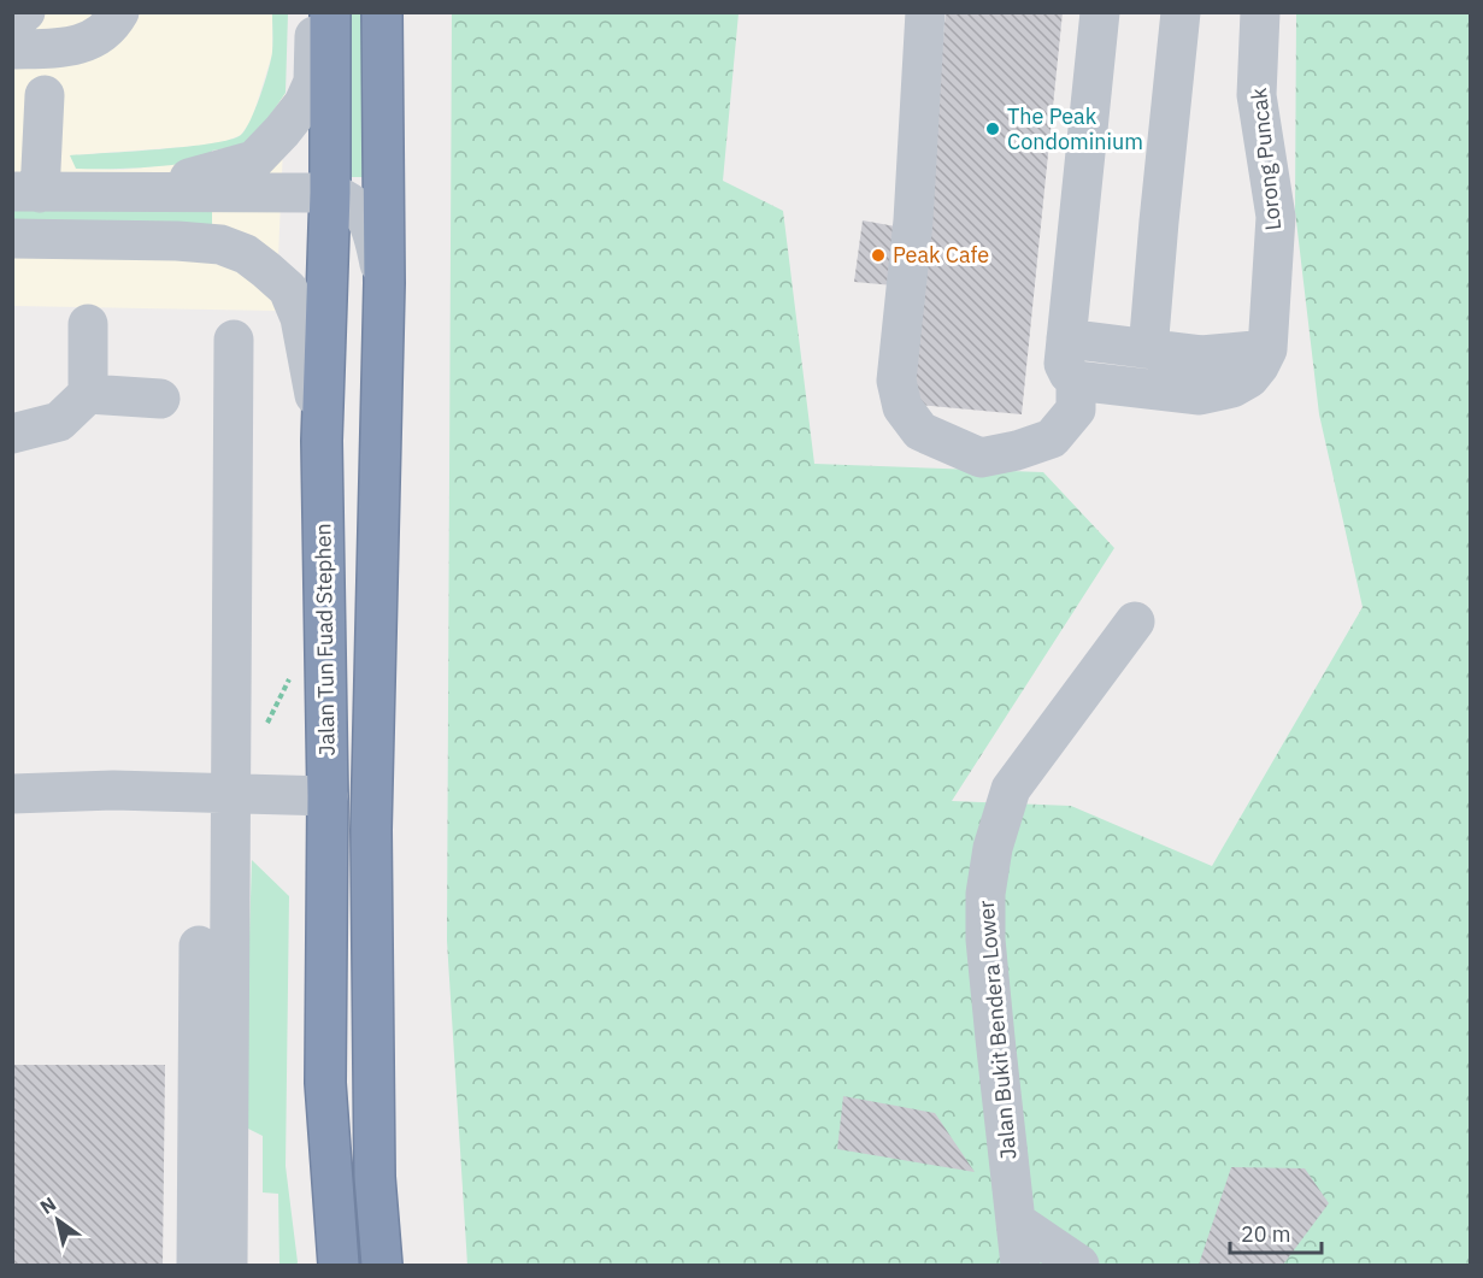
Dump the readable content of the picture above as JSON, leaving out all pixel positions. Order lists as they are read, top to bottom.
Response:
{
  "streets": {
    "highway": ["Jalan Tun Fuad Stephen"],
    "street": ["Lorong Puncak", "Jalan Bukit Bendera Lower"]
  },
  "places": ["The Peak Condominium", "Peak Cafe"],
  "scale_bar": "20 m",
  "north": "top left"
}
